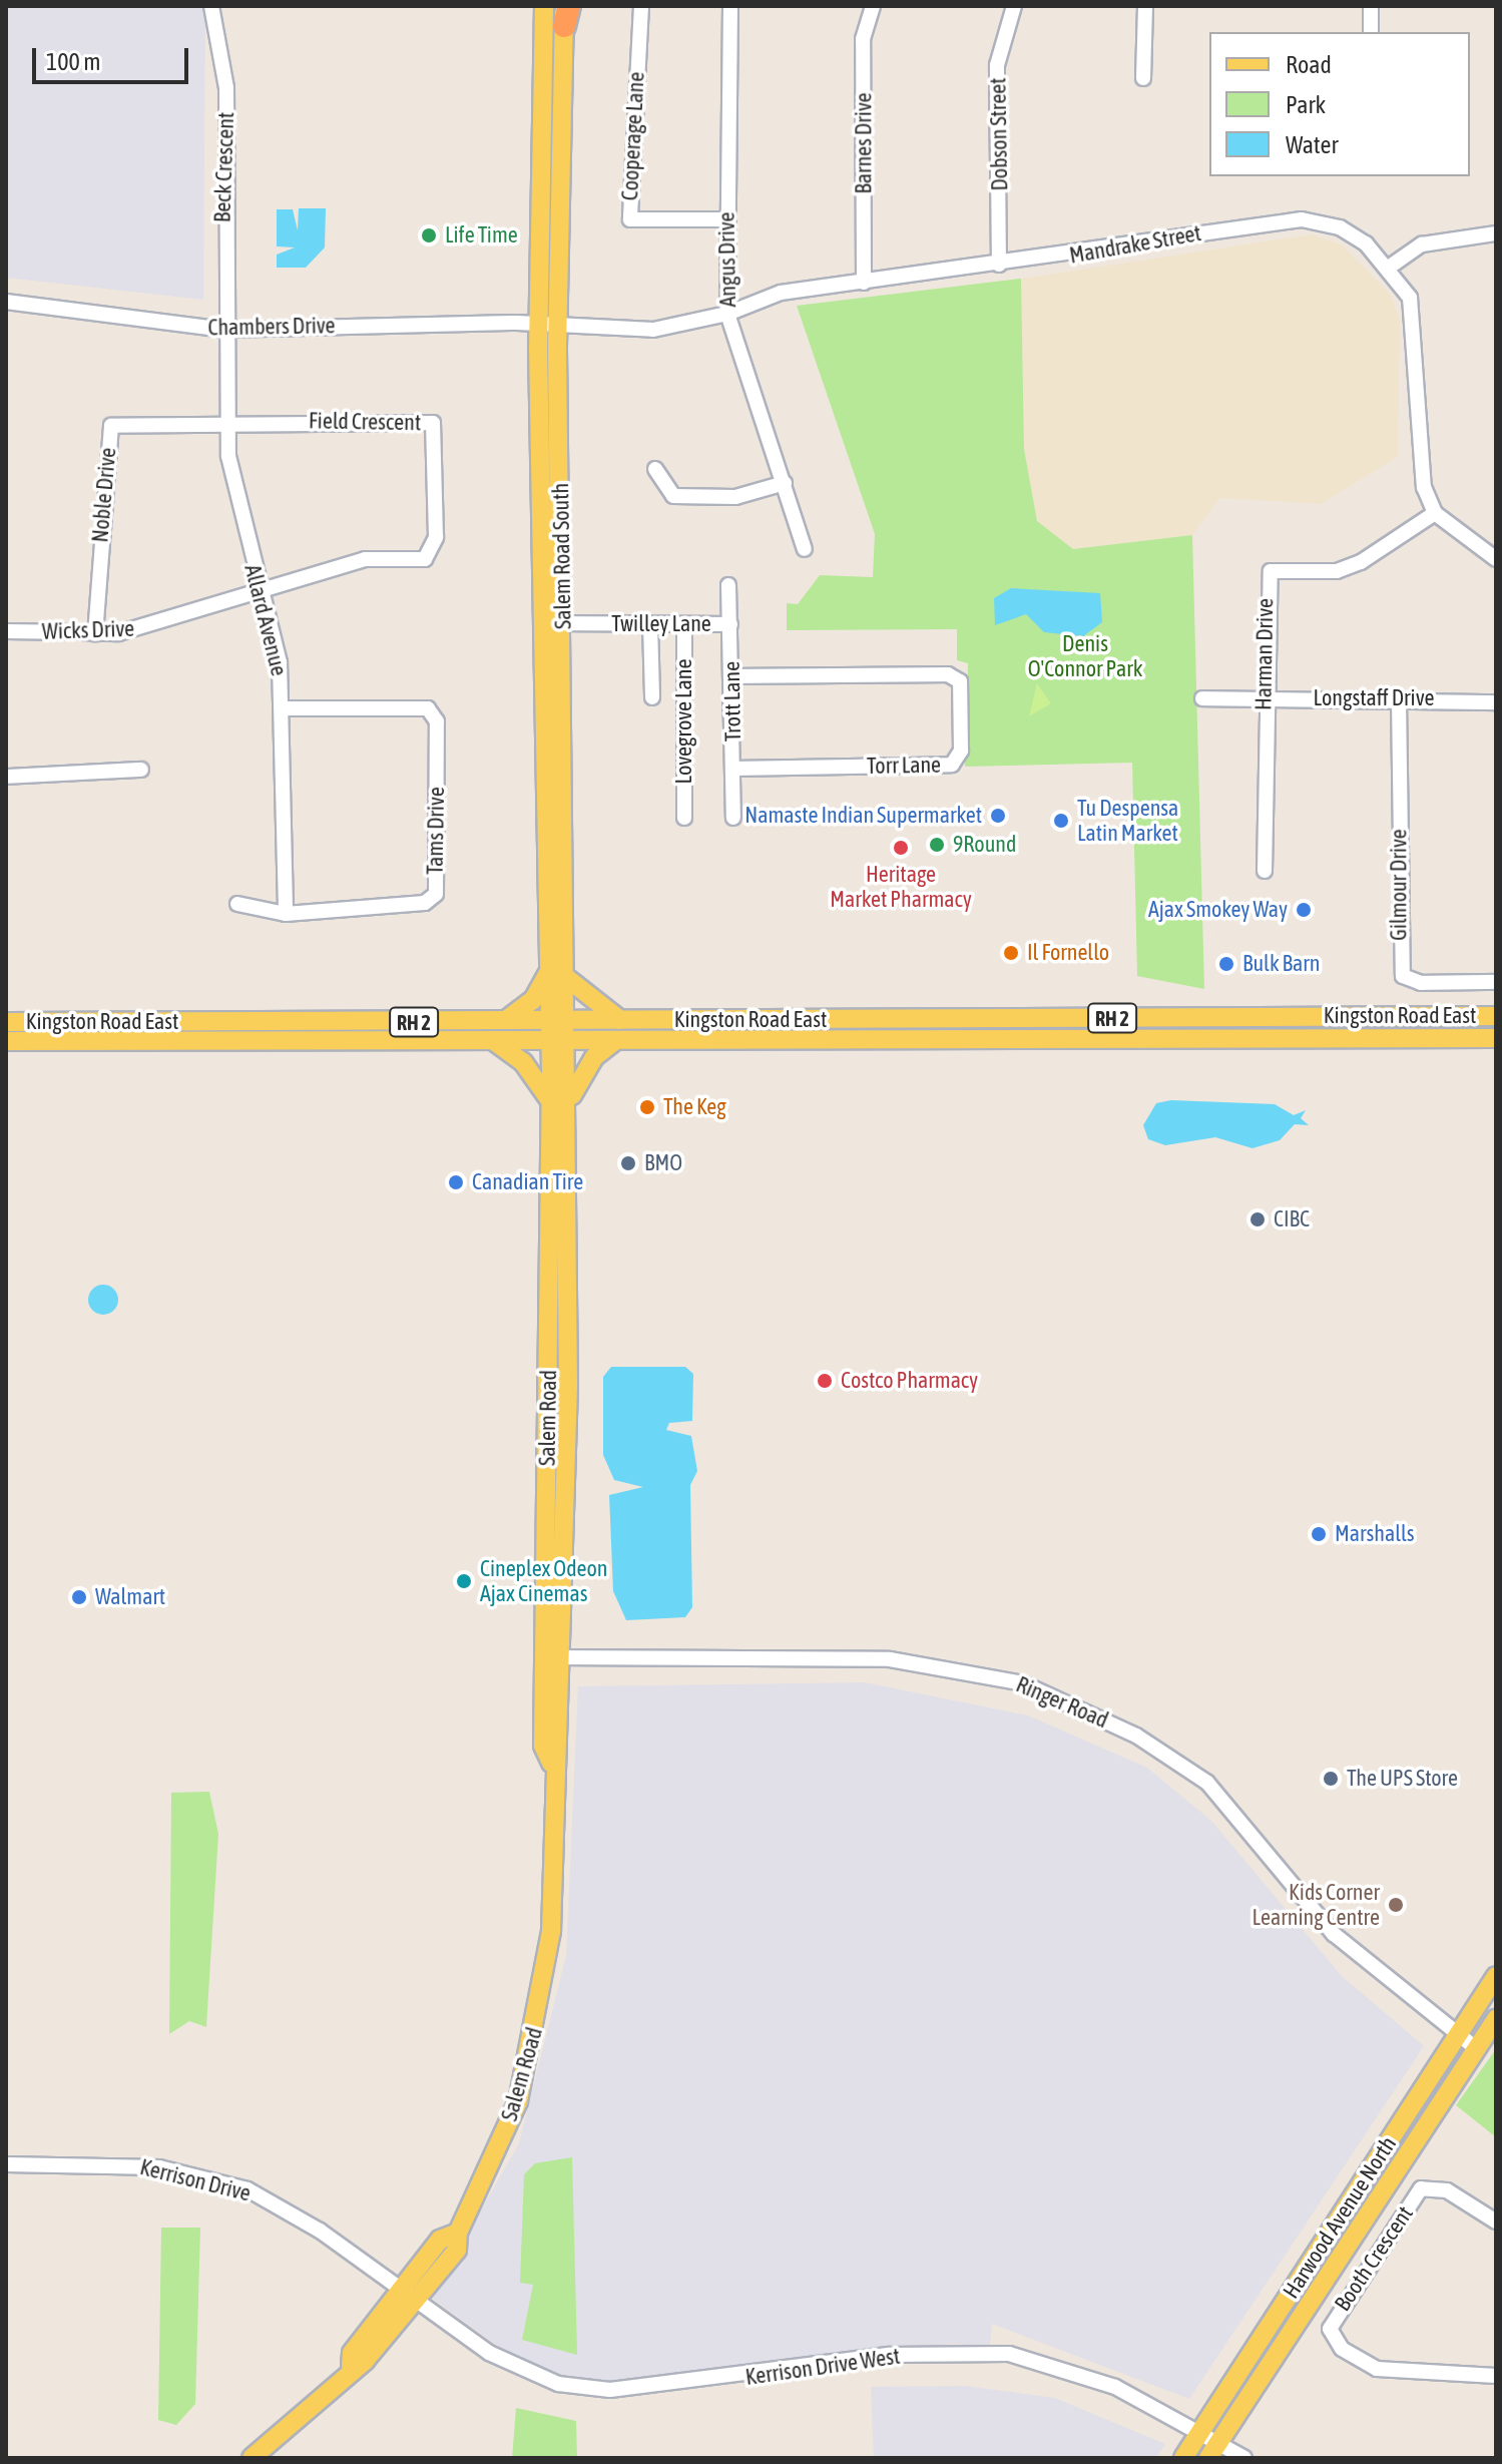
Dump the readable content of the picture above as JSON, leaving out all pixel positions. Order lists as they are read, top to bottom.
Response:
{
  "streets": {
    "main road": [
      "Salem Road South",
      "Kingston Road East",
      "RH 2",
      "Salem Road",
      "Harwood Avenue North"
    ],
    "street": [
      "Dobson Street",
      "Cooperage Lane",
      "Barnes Drive",
      "Beck Crescent",
      "Mandrake Street",
      "Angus Drive",
      "Chambers Drive",
      "Field Crescent",
      "Noble Drive",
      "Allard Avenue",
      "Twilley Lane",
      "Wicks Drive",
      "Harman Drive",
      "Longstaff Drive",
      "Trott Lane",
      "Lovegrove Lane",
      "Torr Lane",
      "Tams Drive",
      "Gilmour Drive",
      "Ringer Road",
      "Kerrison Drive",
      "Booth Crescent",
      "Kerrison Drive West"
    ]
  },
  "crossings": [
    ["Dobson Street", "Mandrake Street"],
    ["Cooperage Lane", "Angus Drive"],
    ["Barnes Drive", "Mandrake Street"],
    ["Beck Crescent", "Chambers Drive"],
    ["Beck Crescent", "Allard Avenue"],
    ["Mandrake Street", "Angus Drive"],
    ["Mandrake Street", "Chambers Drive"],
    ["Mandrake Street", "Salem Road South"],
    ["Mandrake Street", "Harman Drive"],
    ["Chambers Drive", "Salem Road South"],
    ["Chambers Drive", "Allard Avenue"],
    ["Field Crescent", "Noble Drive"],
    ["Field Crescent", "Allard Avenue"],
    ["Field Crescent", "Wicks Drive"],
    ["Noble Drive", "Allard Avenue"],
    ["Noble Drive", "Wicks Drive"],
    ["Salem Road South", "Twilley Lane"],
    ["Salem Road South", "Kingston Road East"],
    ["Salem Road South", "Salem Road"],
    ["Allard Avenue", "Wicks Drive"],
    ["Allard Avenue", "Tams Drive"],
    ["Twilley Lane", "Trott Lane"],
    ["Twilley Lane", "Lovegrove Lane"],
    ["Harman Drive", "Longstaff Drive"],
    ["Longstaff Drive", "Gilmour Drive"],
    ["Trott Lane", "Torr Lane"],
    ["Salem Road", "Ringer Road"],
    ["Salem Road", "Kerrison Drive"],
    ["Salem Road", "Kerrison Drive West"],
    ["Ringer Road", "Harwood Avenue North"],
    ["Kerrison Drive", "Kerrison Drive West"],
    ["Harwood Avenue North", "Kerrison Drive West"]
  ],
  "parks": ["Denis O'Connor Park"],
  "places": [
    "Life Time",
    "Namaste Indian Supermarket",
    "Tu Despensa Latin Market",
    "9Round",
    "Heritage Market Pharmacy",
    "Ajax Smokey Way",
    "Il Fornello",
    "Bulk Barn",
    "The Keg",
    "BMO",
    "Canadian Tire",
    "CIBC",
    "Costco Pharmacy",
    "Marshalls",
    "Cineplex Odeon Ajax Cinemas",
    "Walmart",
    "The UPS Store",
    "Kids Corner Learning Centre"
  ],
  "legend": ["Road", "Park", "Water"],
  "scale_bar": "100 m"
}
